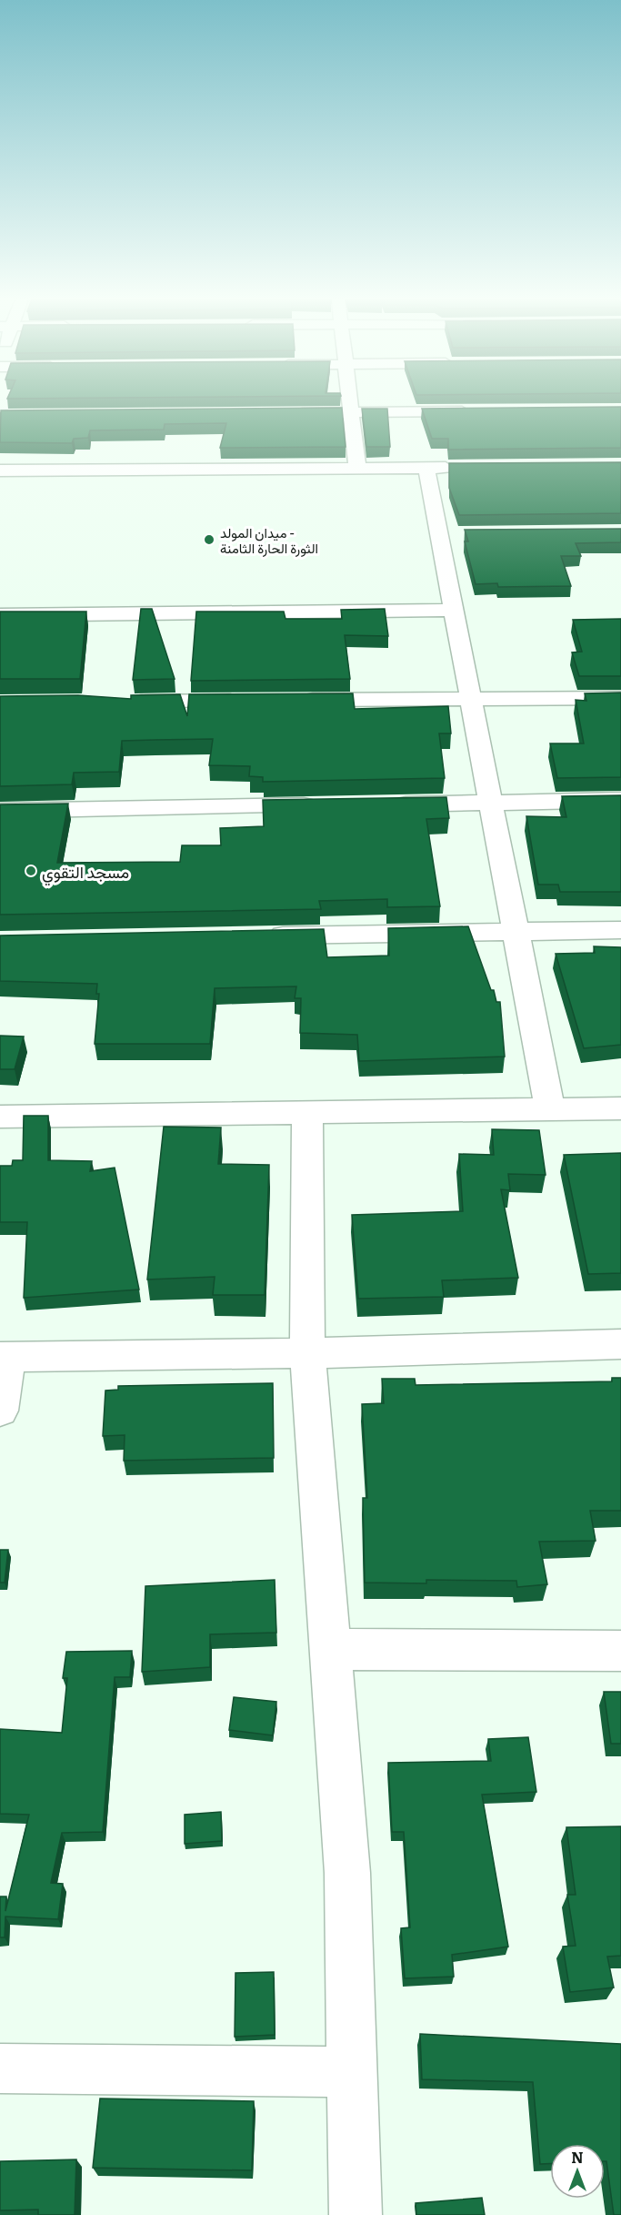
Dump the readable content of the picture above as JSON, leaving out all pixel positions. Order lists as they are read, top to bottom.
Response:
{
  "places": ["ميدان المولد - الثورة الحارة الثامنة", "مسجد التقوي"],
  "north": "top"
}
